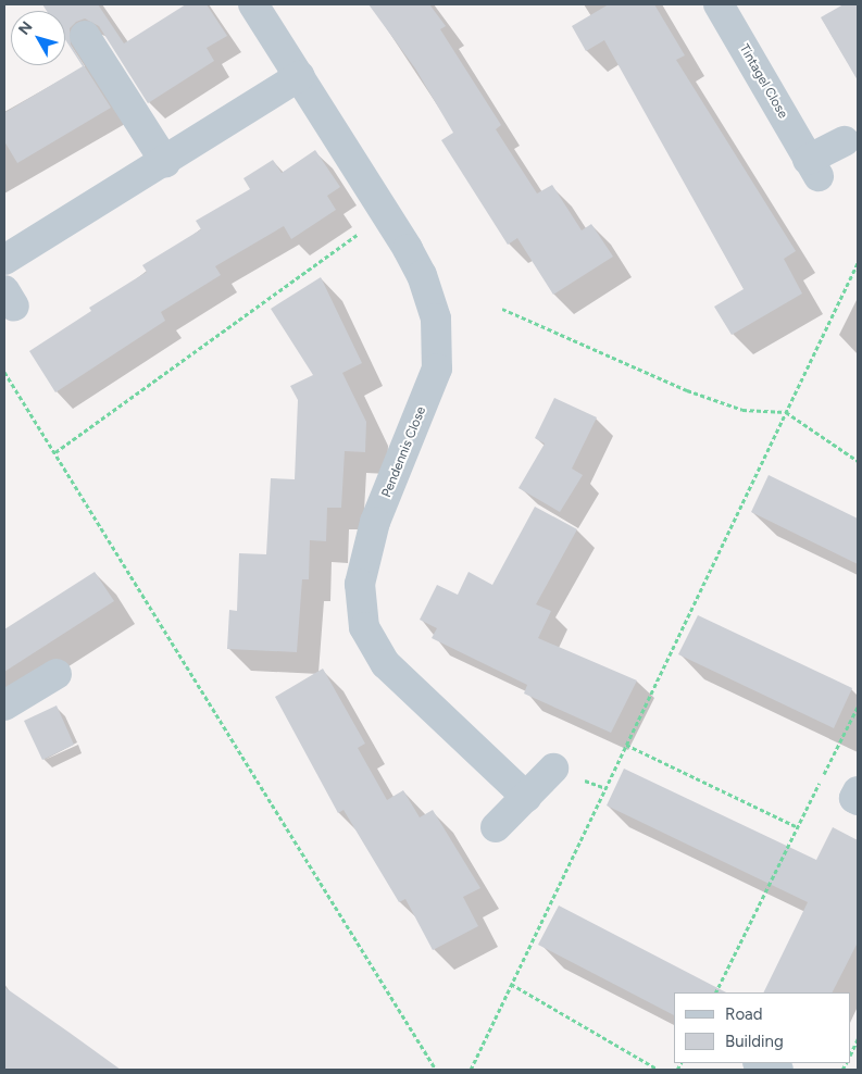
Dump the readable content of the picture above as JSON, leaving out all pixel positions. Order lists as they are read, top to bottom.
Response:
{
  "streets": {
    "street": ["Tintagel Close", "Pendennis Close"]
  },
  "legend": ["Road", "Building"],
  "north": "top left"
}
